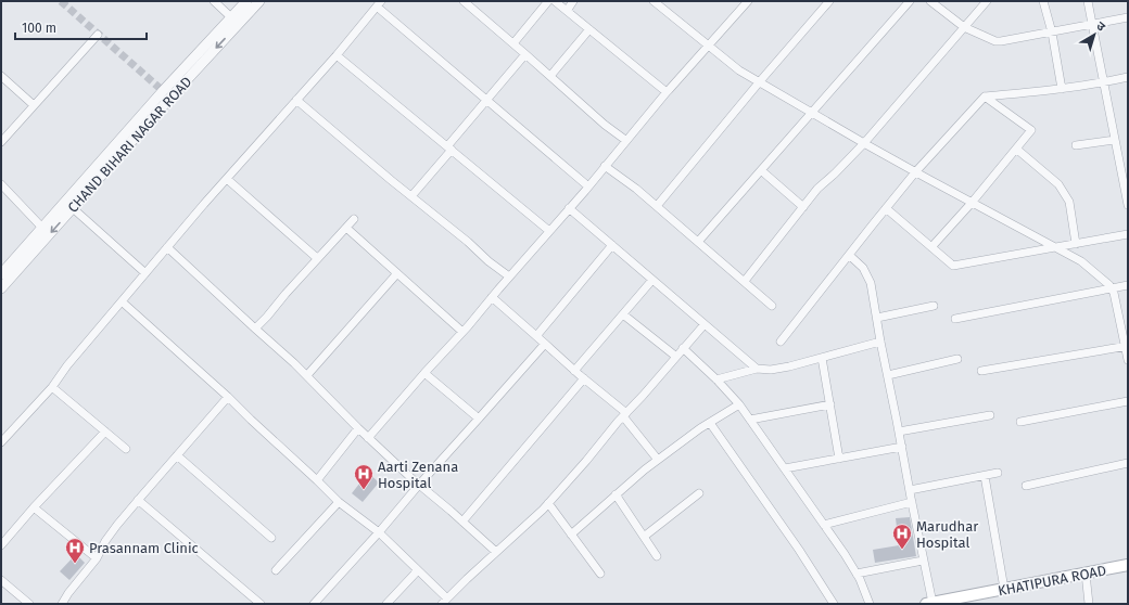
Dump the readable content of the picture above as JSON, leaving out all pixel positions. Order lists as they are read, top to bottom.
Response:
{
  "streets": {
    "main road": ["KHATIPURA ROAD"],
    "street": ["CHAND BIHARI NAGAR ROAD"]
  },
  "places": {
    "hospital": ["Aarti Zenana Hospital", "Marudhar Hospital", "Prasannam Clinic"]
  },
  "scale_bar": "100 m",
  "north": "top right"
}
